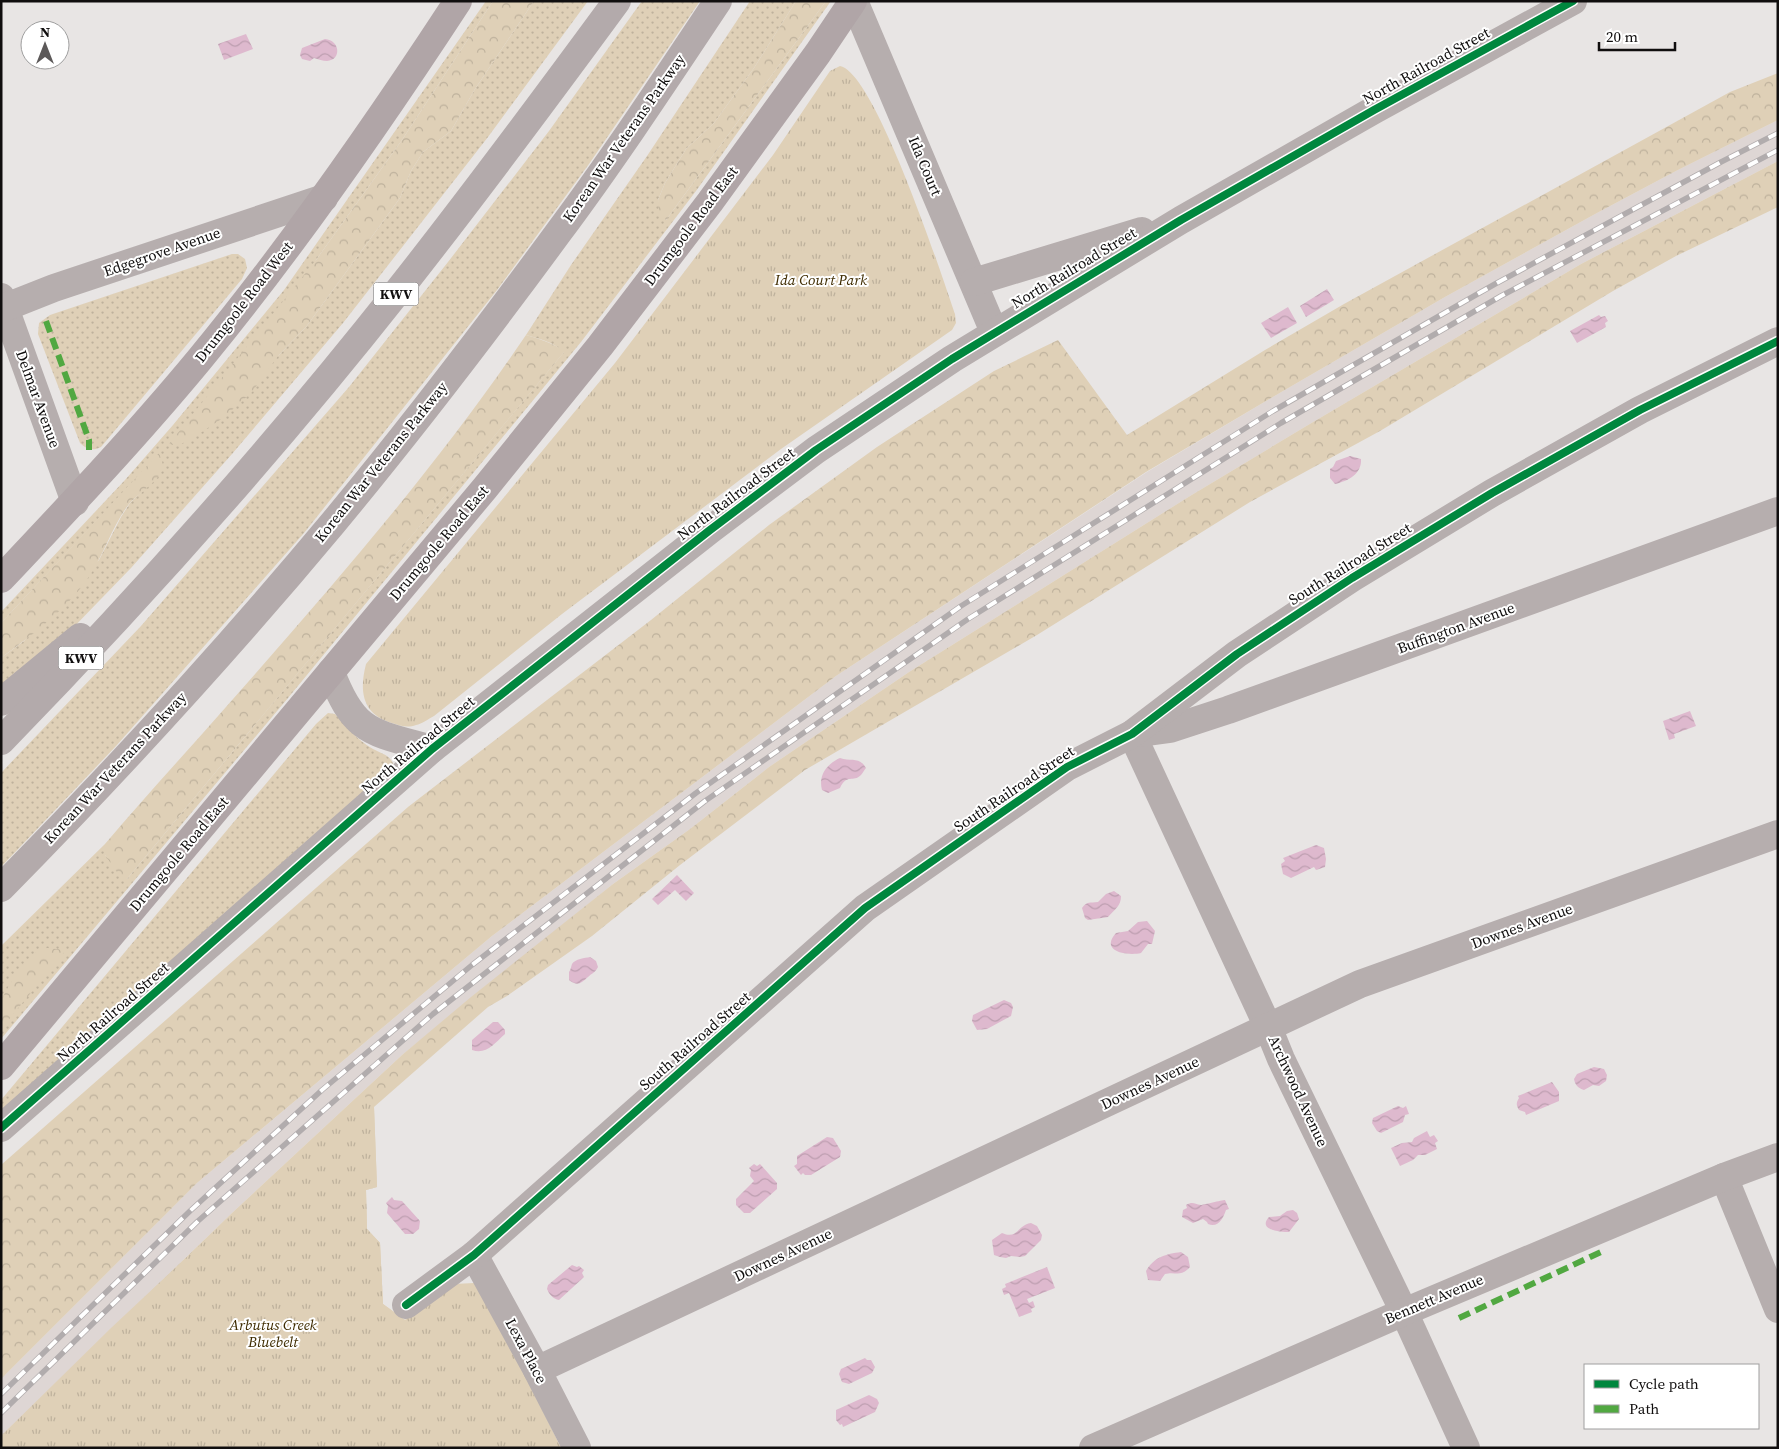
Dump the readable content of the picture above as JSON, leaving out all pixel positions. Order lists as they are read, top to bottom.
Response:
{
  "streets": {
    "highway": ["Korean War Veterans Parkway", "KWV"],
    "main road": ["Drumgoole Road East", "Drumgoole Road West"],
    "street": [
      "North Railroad Street",
      "Ida Court",
      "Edgegrove Avenue",
      "Delmar Avenue",
      "South Railroad Street",
      "Buffington Avenue",
      "Downes Avenue",
      "Archwood Avenue",
      "Bennett Avenue",
      "Lexa Place"
    ]
  },
  "crossings": [
    ["North Railroad Street", "Ida Court"],
    ["Ida Court", "Drumgoole Road East"],
    ["Edgegrove Avenue", "Drumgoole Road West"],
    ["Edgegrove Avenue", "Delmar Avenue"],
    ["Drumgoole Road West", "Delmar Avenue"],
    ["South Railroad Street", "Buffington Avenue"],
    ["South Railroad Street", "Archwood Avenue"],
    ["South Railroad Street", "Lexa Place"],
    ["Buffington Avenue", "Archwood Avenue"],
    ["Downes Avenue", "Archwood Avenue"],
    ["Downes Avenue", "Lexa Place"],
    ["Archwood Avenue", "Bennett Avenue"]
  ],
  "parks": ["Ida Court Park", "Arbutus Creek Bluebelt"],
  "legend": ["Cycle path", "Path"],
  "scale_bar": "20 m",
  "north": "top"
}
